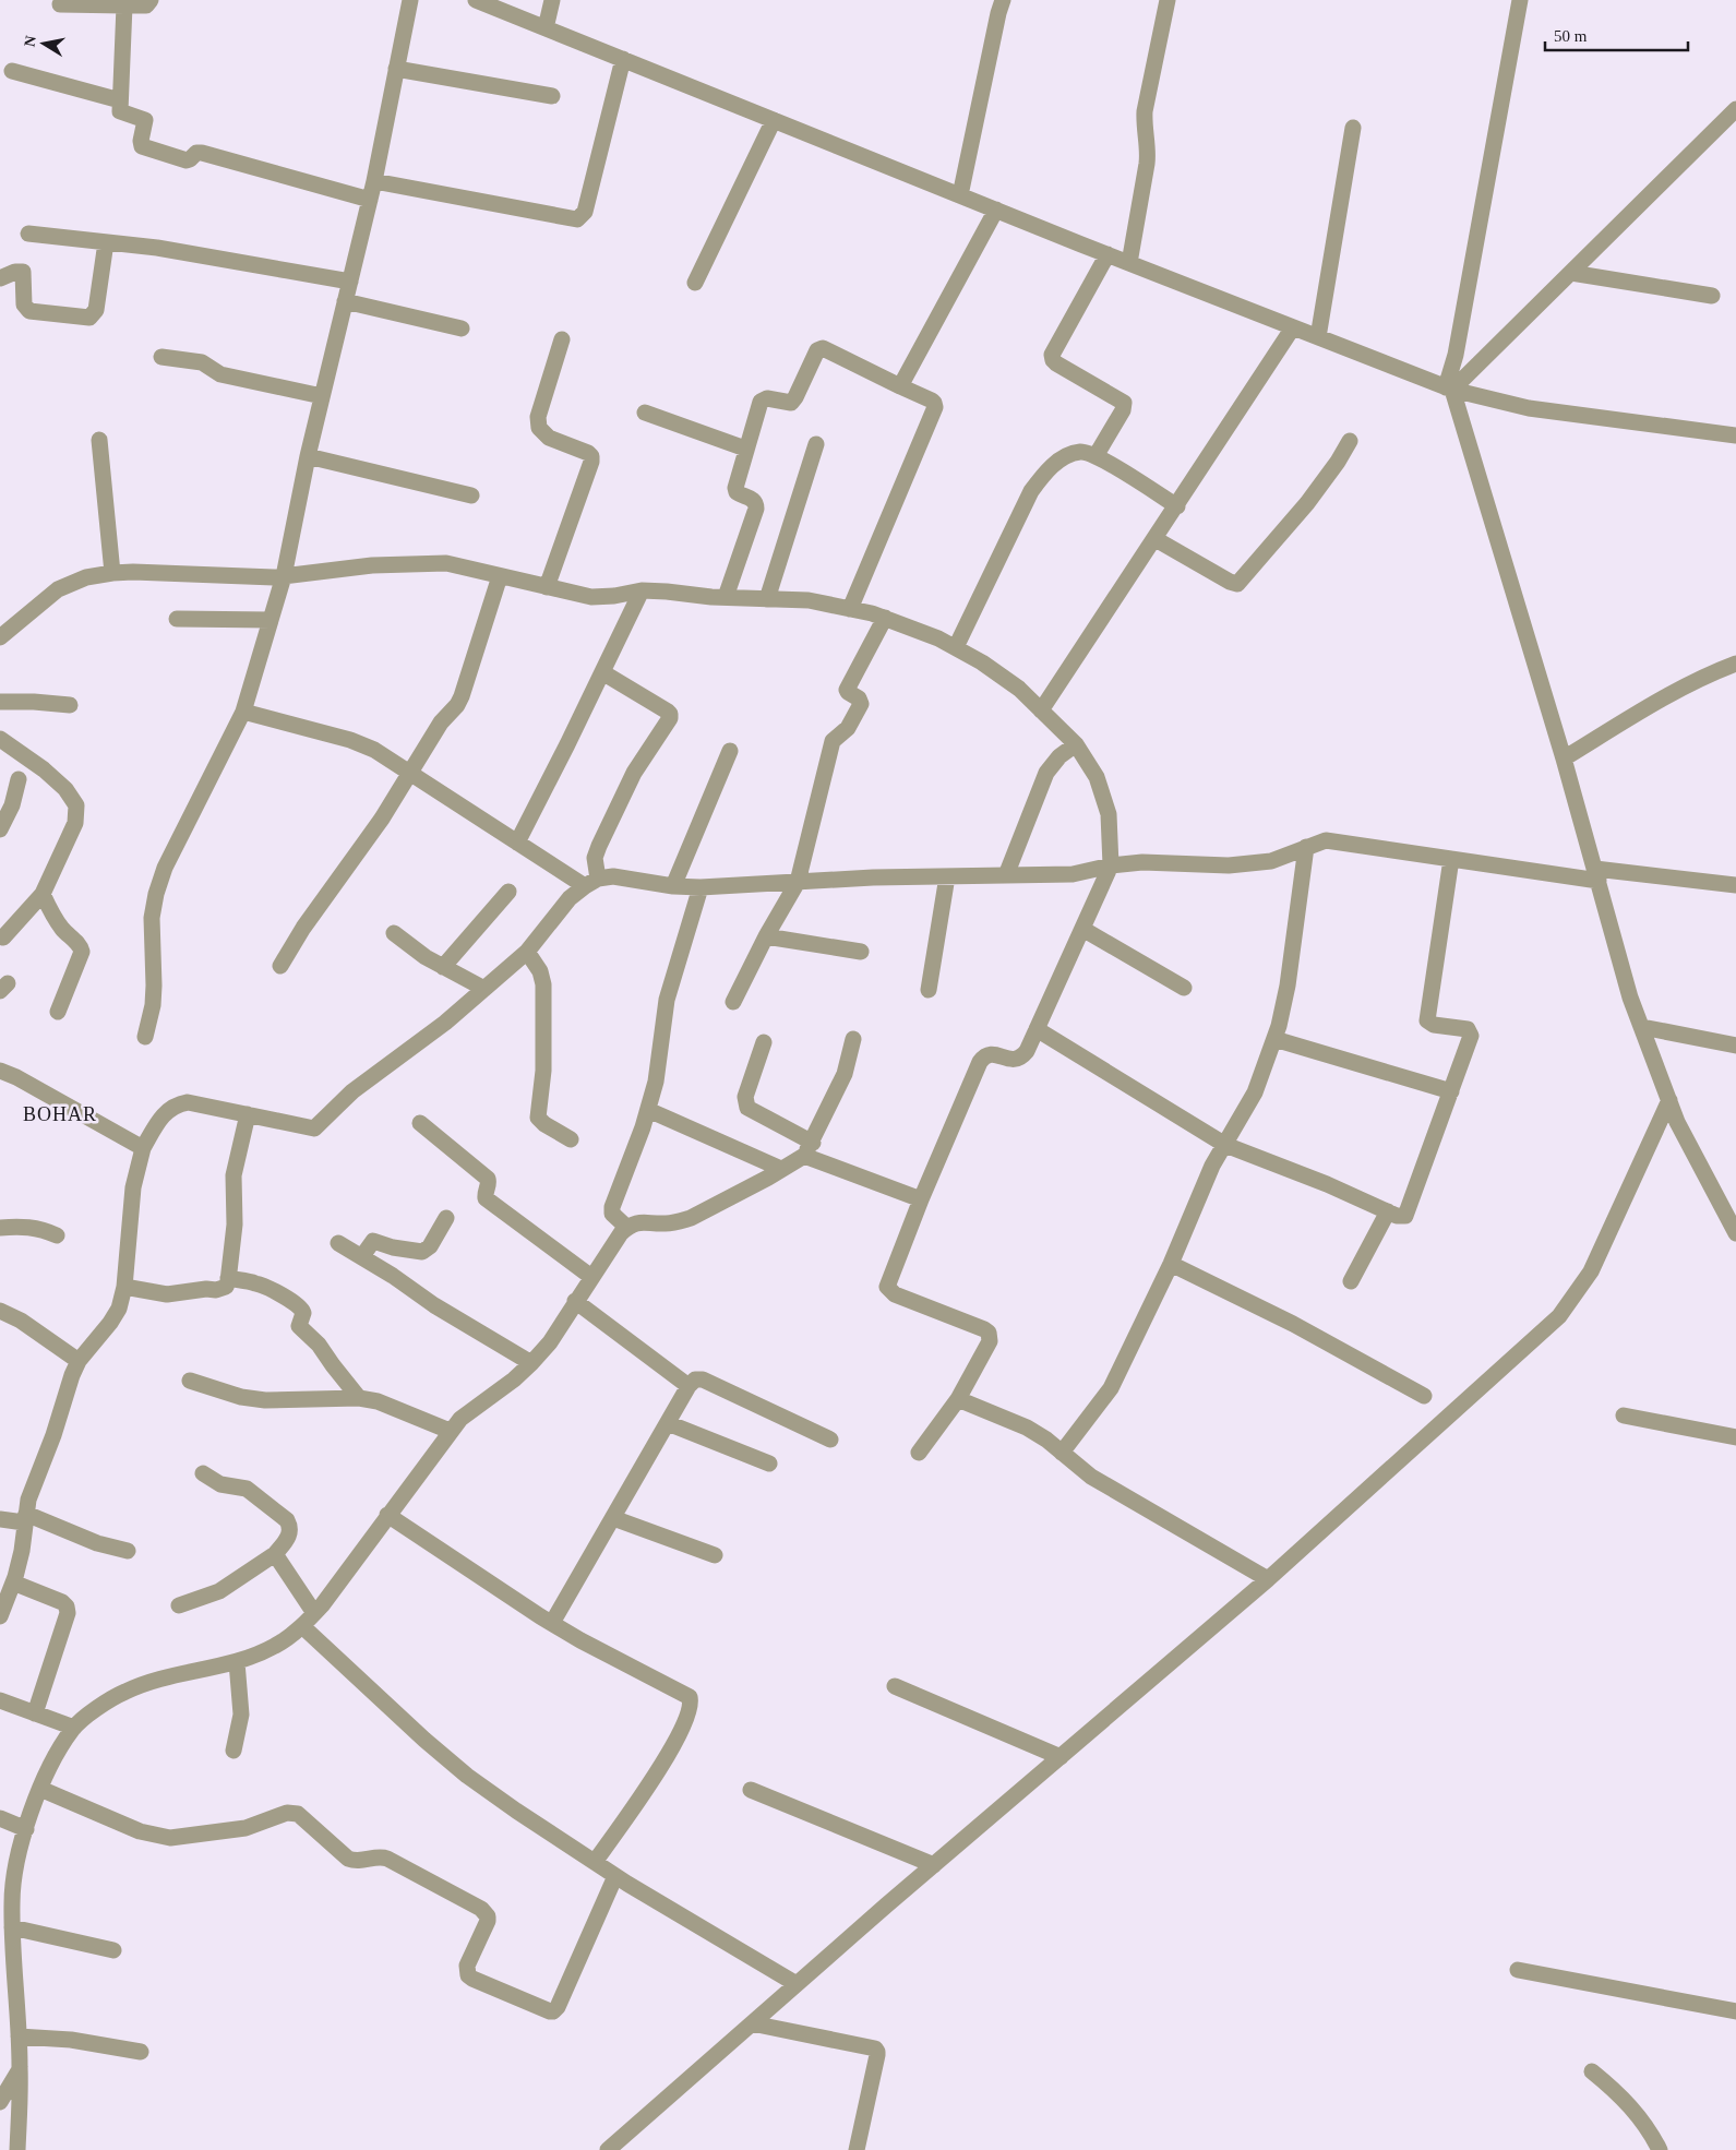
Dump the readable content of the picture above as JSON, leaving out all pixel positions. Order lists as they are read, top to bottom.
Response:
{
  "districts": ["BOHAR"],
  "scale_bar": "50 m",
  "north": "left"
}
